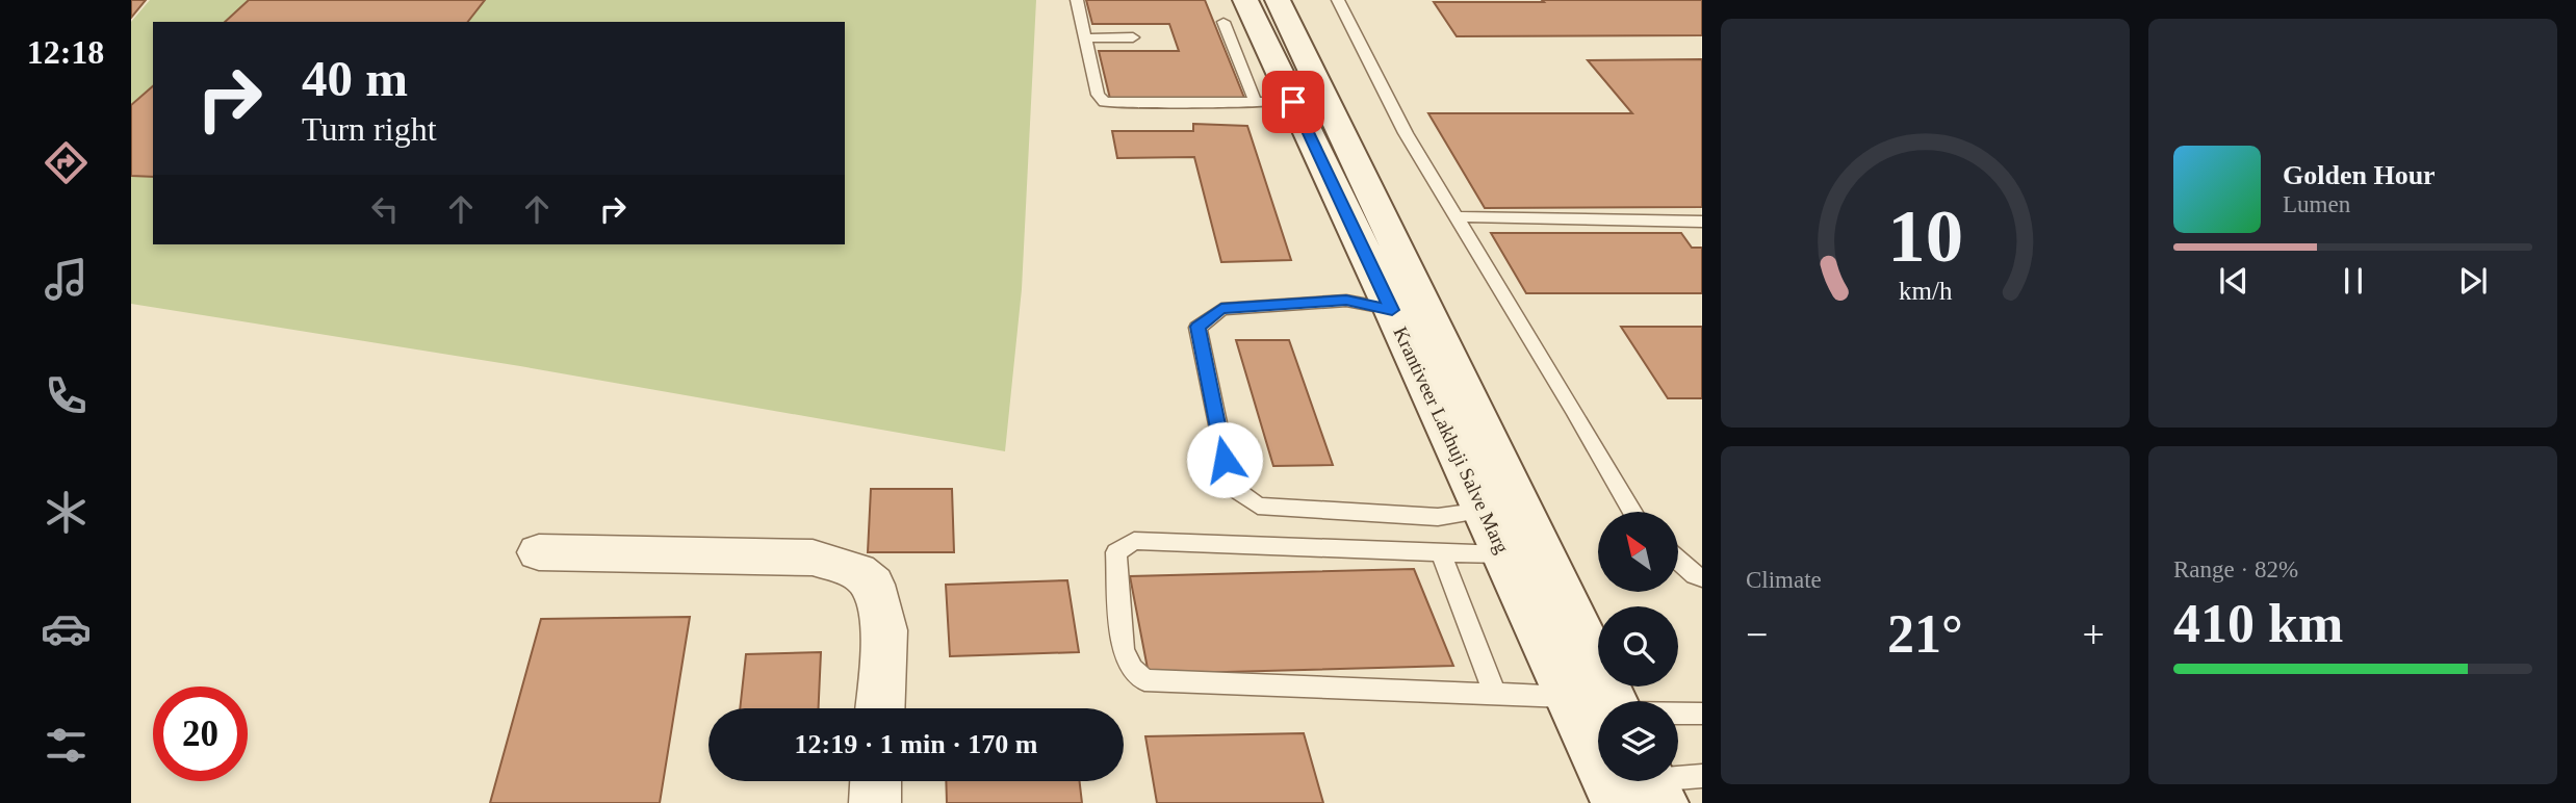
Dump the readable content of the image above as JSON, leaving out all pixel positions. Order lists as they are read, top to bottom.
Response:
{
  "streets": {
    "main road": ["Krantiveer Lakhuji Salve Marg"]
  },
  "north": "top left",
  "page": {
    "tabs": "12:18",
    "turn": ["40 m", "Turn right"],
    "song": ["Golden Hour", "Lumen"],
    "tile": [
      "Climate",
      ["Range · 82%", "410 km"]
    ],
    "heat": ["−", "21°", "+"],
    "limit": "20",
    "trip": "12:19 · 1 min · 170 m",
    "gauge": ["10", "km/h"]
  }
}
